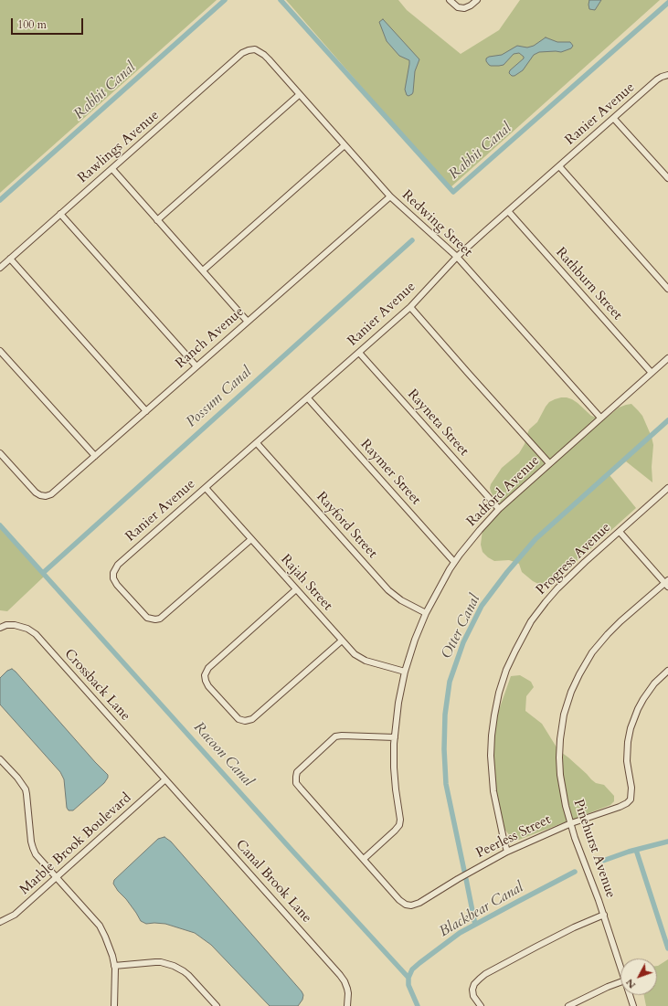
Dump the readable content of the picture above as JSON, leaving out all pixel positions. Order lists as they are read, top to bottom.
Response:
{
  "streets": {
    "street": [
      "Ranier Avenue",
      "Rawlings Avenue",
      "Redwing Street",
      "Rathburn Street",
      "Ranch Avenue",
      "Rayneta Street",
      "Raymer Street",
      "Radford Avenue",
      "Rayford Street",
      "Progress Avenue",
      "Rajah Street",
      "Crossback Lane",
      "Peerless Street",
      "Marble Brook Boulevard",
      "Pinehurst Avenue",
      "Canal Brook Lane"
    ]
  },
  "crossings": [
    ["Ranier Avenue", "Redwing Street"],
    ["Ranier Avenue", "Rathburn Street"],
    ["Ranier Avenue", "Rayneta Street"],
    ["Ranier Avenue", "Raymer Street"],
    ["Ranier Avenue", "Rayford Street"],
    ["Ranier Avenue", "Rajah Street"],
    ["Rawlings Avenue", "Redwing Street"],
    ["Redwing Street", "Ranch Avenue"],
    ["Redwing Street", "Radford Avenue"],
    ["Rathburn Street", "Radford Avenue"],
    ["Rayneta Street", "Radford Avenue"],
    ["Raymer Street", "Radford Avenue"],
    ["Radford Avenue", "Rayford Street"],
    ["Radford Avenue", "Rajah Street"],
    ["Radford Avenue", "Peerless Street"],
    ["Progress Avenue", "Peerless Street"],
    ["Crossback Lane", "Marble Brook Boulevard"],
    ["Crossback Lane", "Canal Brook Lane"],
    ["Peerless Street", "Pinehurst Avenue"],
    ["Marble Brook Boulevard", "Canal Brook Lane"]
  ],
  "water": [
    "Rabbit Canal",
    "Possum Canal",
    "Otter Canal",
    "Racoon Canal",
    "Blackbear Canal"
  ],
  "scale_bar": "100 m",
  "north": "bottom left"
}
